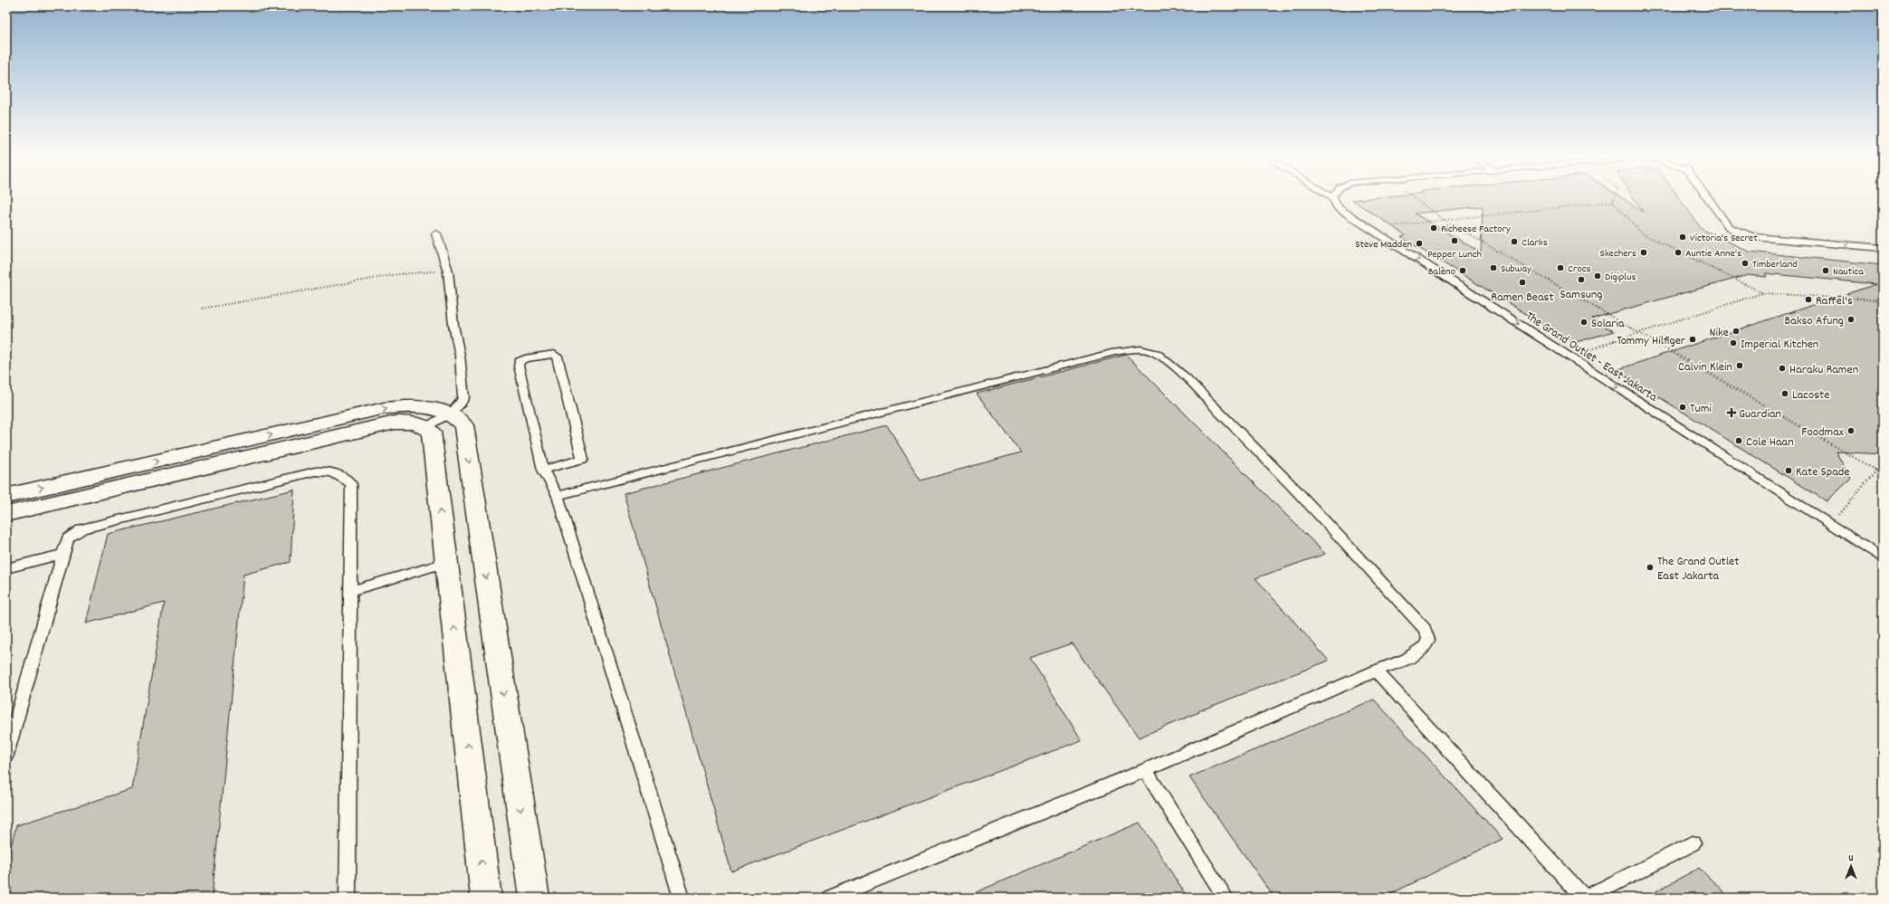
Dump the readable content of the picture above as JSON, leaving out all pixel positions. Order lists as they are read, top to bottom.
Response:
{
  "streets": {
    "lane": ["The Grand Outlet - East Jakarta"]
  },
  "one_way": ["The Grand Outlet - East Jakarta"],
  "places": {
    "other": [
      "Richeese Factory",
      "Victoria's Secret",
      "Pepper Lunch",
      "Clarks",
      "Steve Madden",
      "Skechers",
      "Auntie Anne's",
      "Timberland",
      "Subway",
      "Crocs",
      "Baleno",
      "Nautica",
      "Digiplus",
      "Samsung",
      "Ramen Beast",
      "Raffel's",
      "Bakso Afung",
      "Solaria",
      "Nike",
      "Tommy Hilfiger",
      "Imperial Kitchen",
      "Calvin Klein",
      "Haraku Ramen",
      "Lacoste",
      "Tumi",
      "Foodmax",
      "Cole Haan",
      "Kate Spade",
      "The Grand Outlet East Jakarta"
    ],
    "health": ["Guardian"]
  },
  "north": "top"
}
